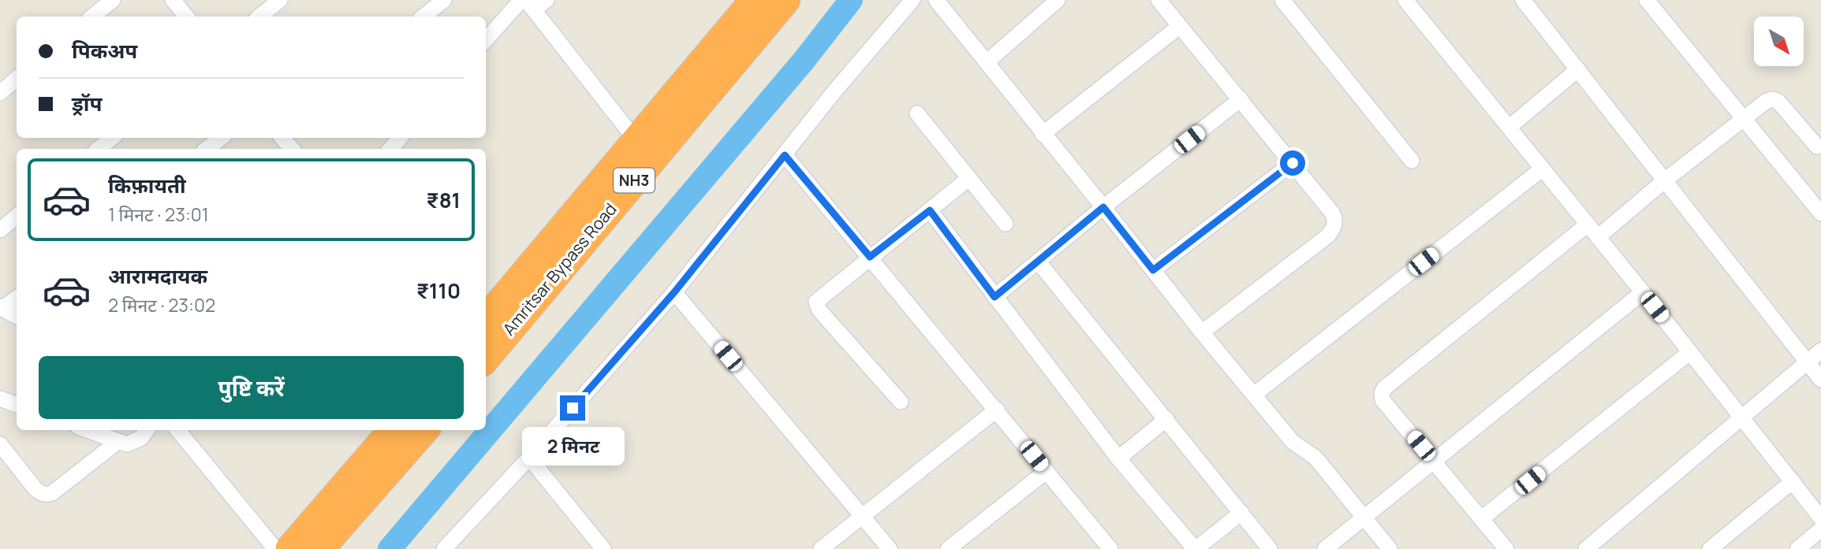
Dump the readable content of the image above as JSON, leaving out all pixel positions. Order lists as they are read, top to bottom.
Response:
{
  "streets": {
    "highway": ["NH3", "Amritsar Bypass Road"]
  },
  "north": "bottom right",
  "page": {
    "banner": ["पिकअप", "ड्रॉप"],
    "list": [
      {
        "name": "किफ़ायती",
        "note": "1 मिनट · 23:01",
        "value": "₹81"
      },
      {
        "name": "आरामदायक",
        "note": "2 मिनट · 23:02",
        "value": "₹110"
      }
    ],
    "buttons": "पुष्टि करें",
    "bubble": "2 मिनट"
  }
}
